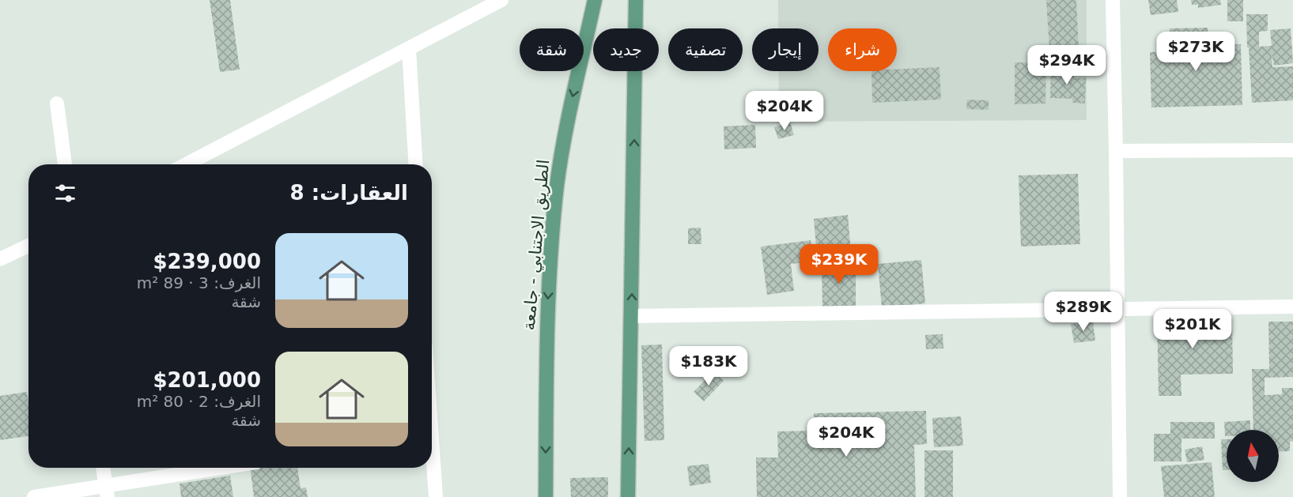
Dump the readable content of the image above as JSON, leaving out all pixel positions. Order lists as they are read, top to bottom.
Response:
{
  "streets": {
    "main road": ["الطريق الاجتنابي - جامعة"]
  },
  "north": "top",
  "page": {
    "chip": [
      "شراء",
      "إيجار",
      "تصفية",
      "جديد",
      "شقة"
    ],
    "price": [
      "$273K",
      "$294K",
      "$204K",
      "$239K",
      "$289K",
      "$201K",
      "$183K",
      "$204K"
    ],
    "heading": "العقارات: 8",
    "list": [
      {
        "name": "$239,000",
        "note": "الغرف: 3 · 89 m² · شقة"
      },
      {
        "name": "$201,000",
        "note": "الغرف: 2 · 80 m² · شقة"
      }
    ]
  }
}
